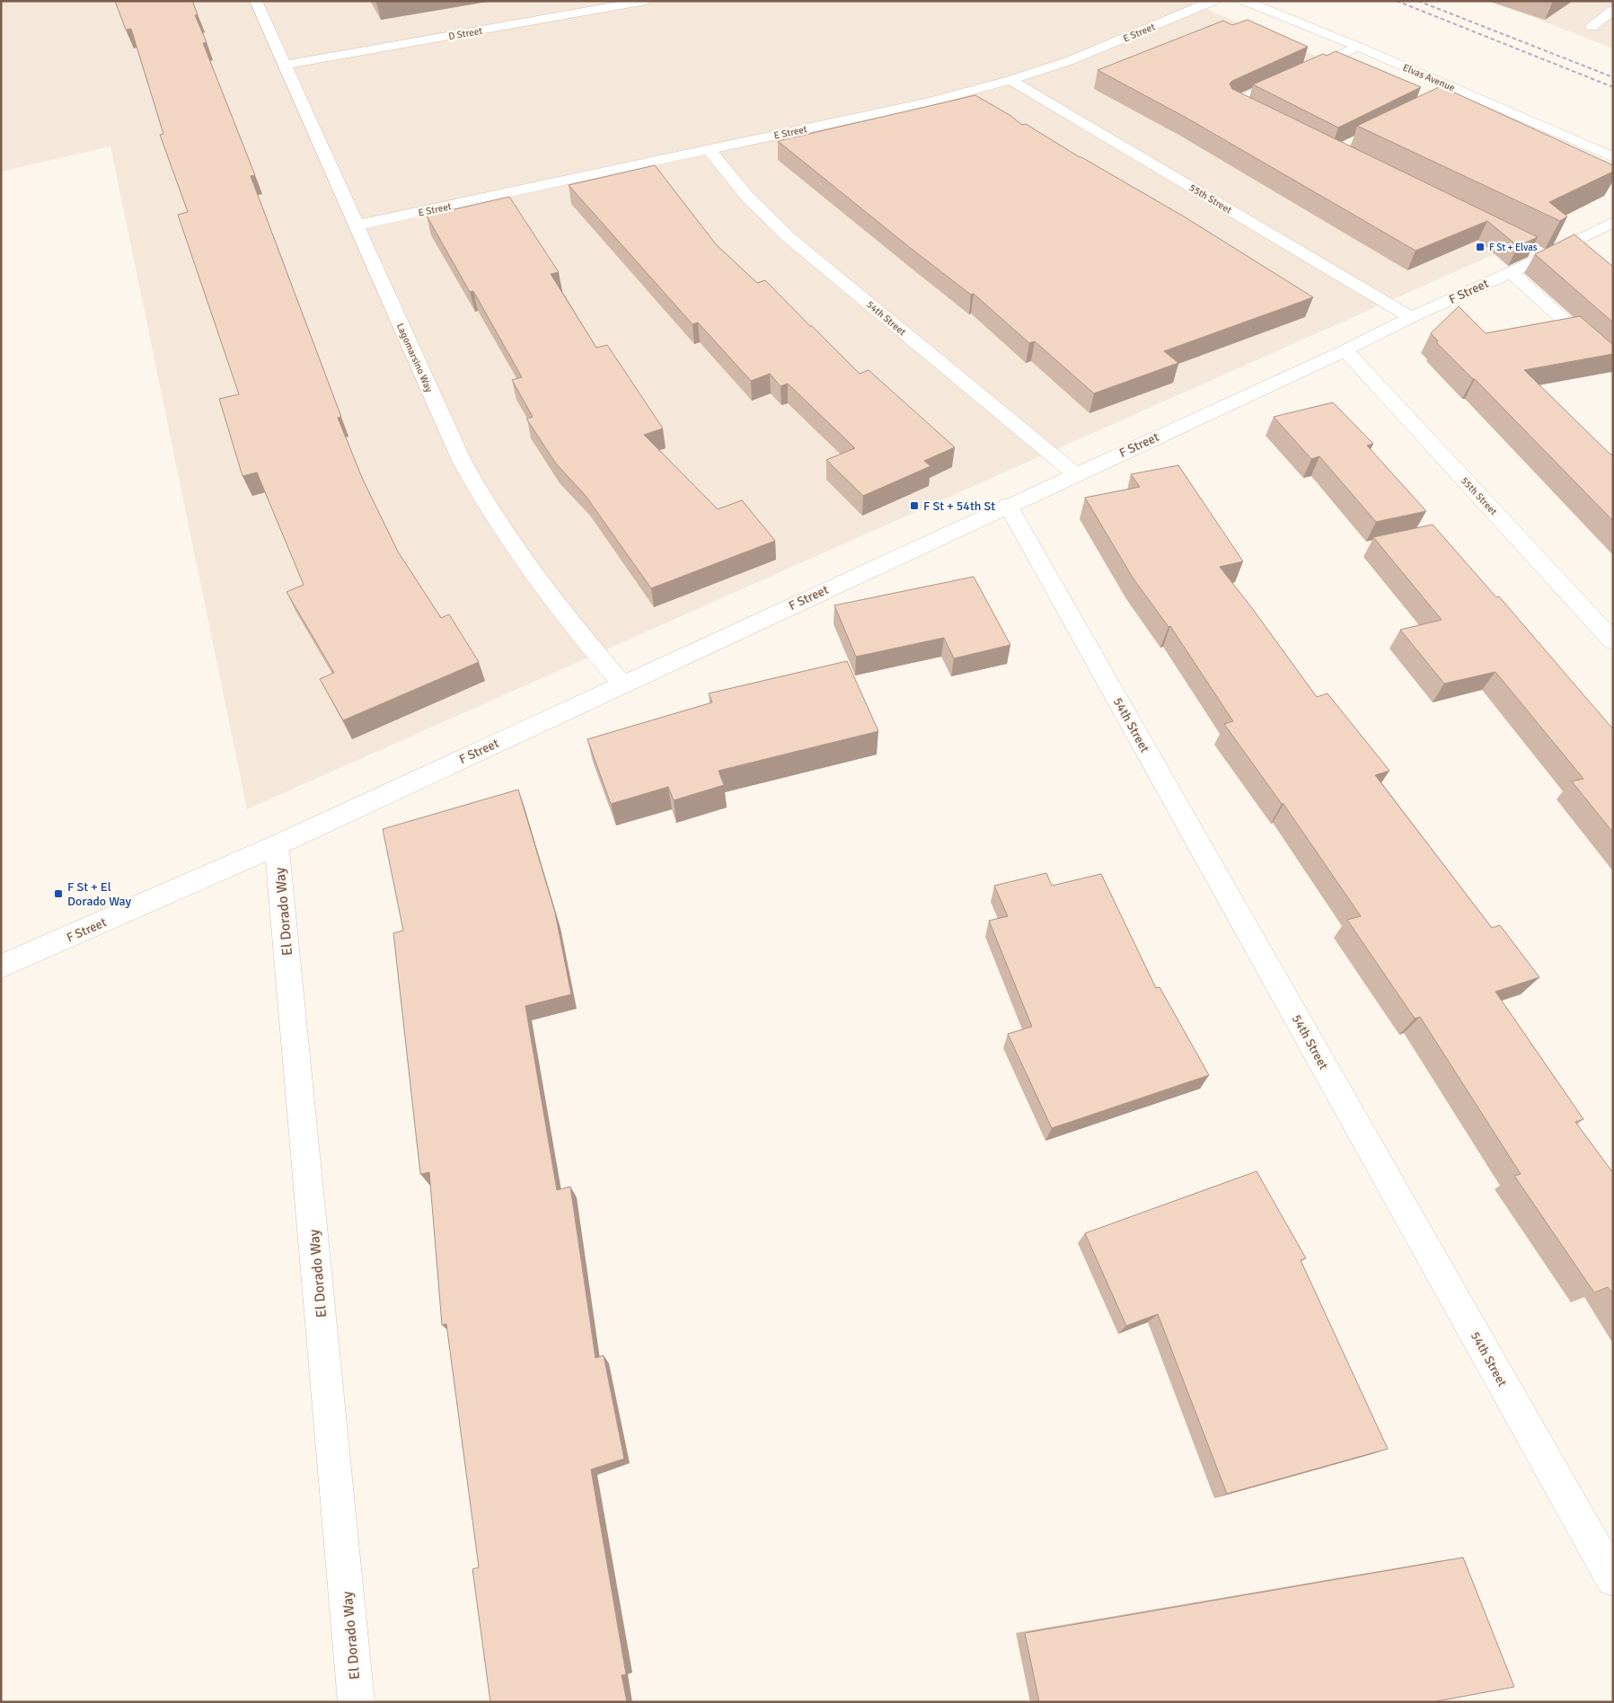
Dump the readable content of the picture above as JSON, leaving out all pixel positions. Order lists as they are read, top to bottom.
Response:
{
  "streets": {
    "street": [
      "E Street",
      "D Street",
      "Elvas Avenue",
      "55th Street",
      "F Street",
      "54th Street",
      "Lagomarsino Way",
      "El Dorado Way"
    ]
  },
  "crossings": [
    ["E Street", "55th Street"],
    ["E Street", "54th Street"],
    ["E Street", "Lagomarsino Way"],
    ["D Street", "Lagomarsino Way"],
    ["55th Street", "F Street"],
    ["F Street", "54th Street"],
    ["F Street", "Lagomarsino Way"],
    ["F Street", "El Dorado Way"]
  ],
  "places": {
    "transit": ["F St + Elvas", "F St + 54th St", "F St + El Dorado Way"]
  }
}
